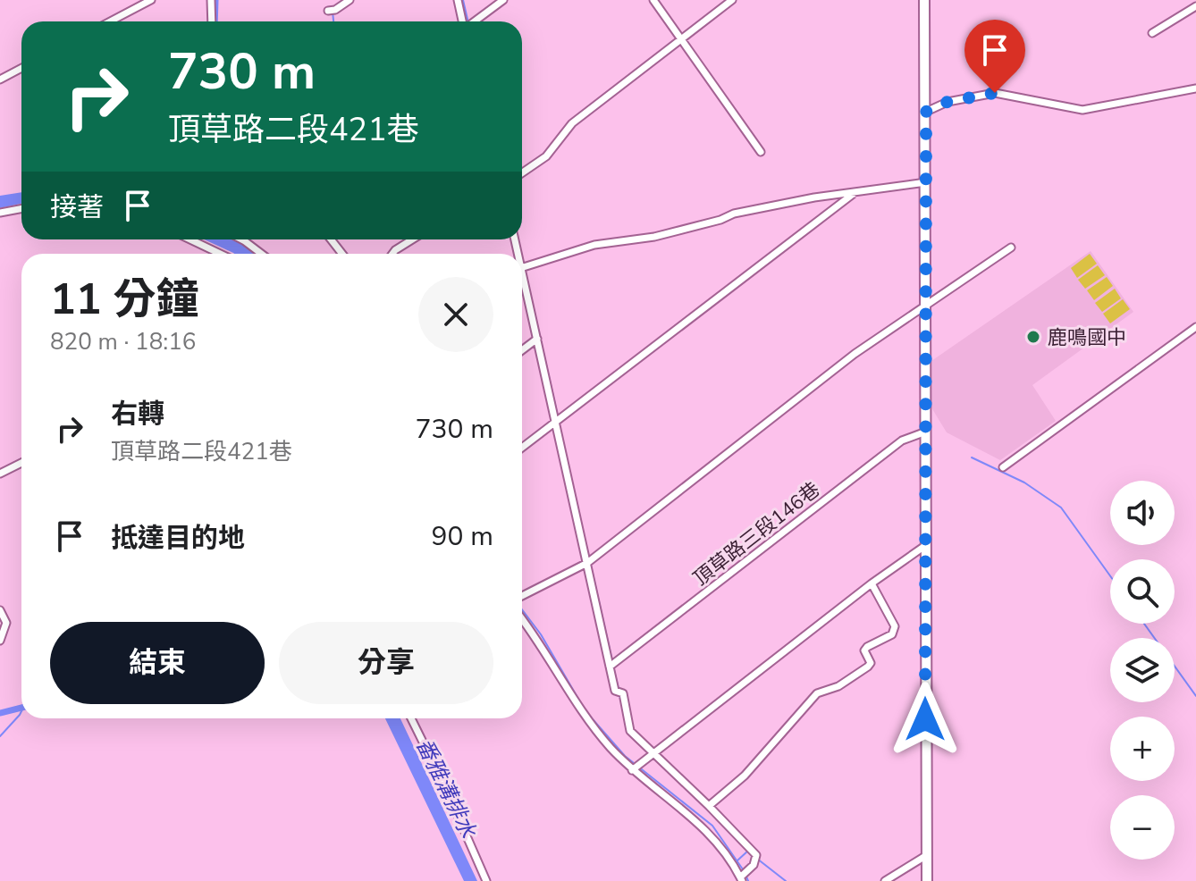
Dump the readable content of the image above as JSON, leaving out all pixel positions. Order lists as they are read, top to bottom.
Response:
{
  "streets": {
    "street": ["頂草路三段146巷"]
  },
  "water": ["番雅溝排水"],
  "places": ["鹿鳴國中"],
  "page": {
    "turn": ["730 m", "頂草路二段421巷"],
    "then": "接著",
    "heading": ["11 分鐘", "820 m · 18:16"],
    "list": [
      {
        "name": "右轉",
        "note": "頂草路二段421巷",
        "value": "730 m"
      },
      {
        "name": "抵達目的地",
        "value": "90 m"
      }
    ],
    "map_buttons": ["+", "−"],
    "buttons": ["結束", "分享"]
  }
}
